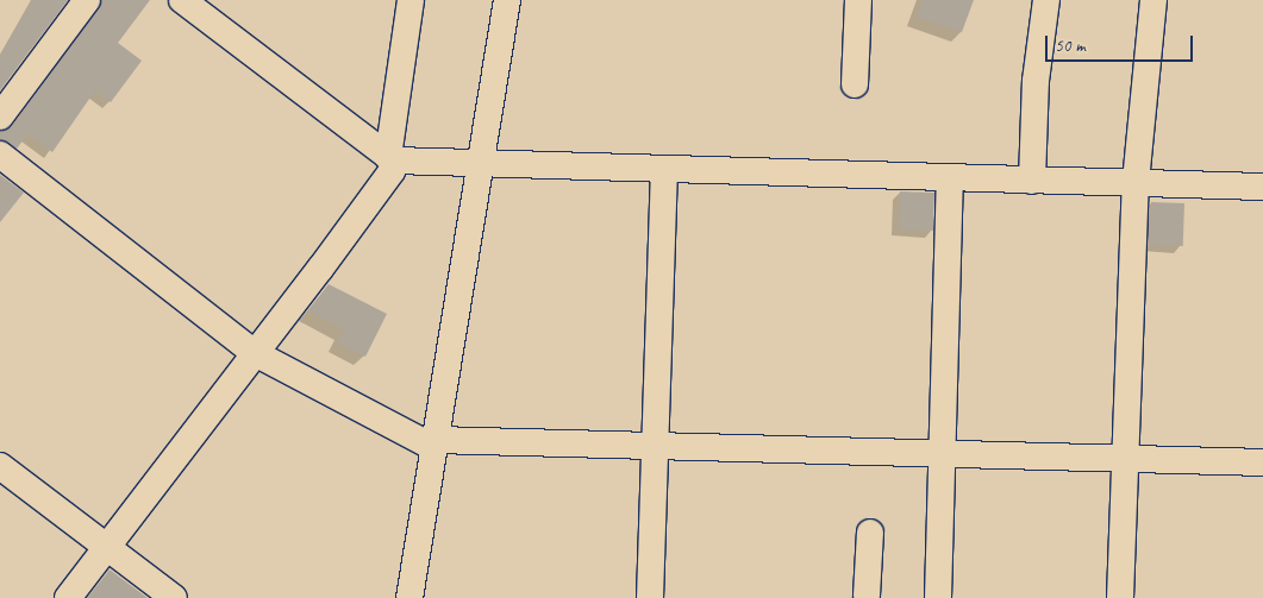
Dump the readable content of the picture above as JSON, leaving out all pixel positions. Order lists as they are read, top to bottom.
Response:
{
  "scale_bar": "50 m"
}
